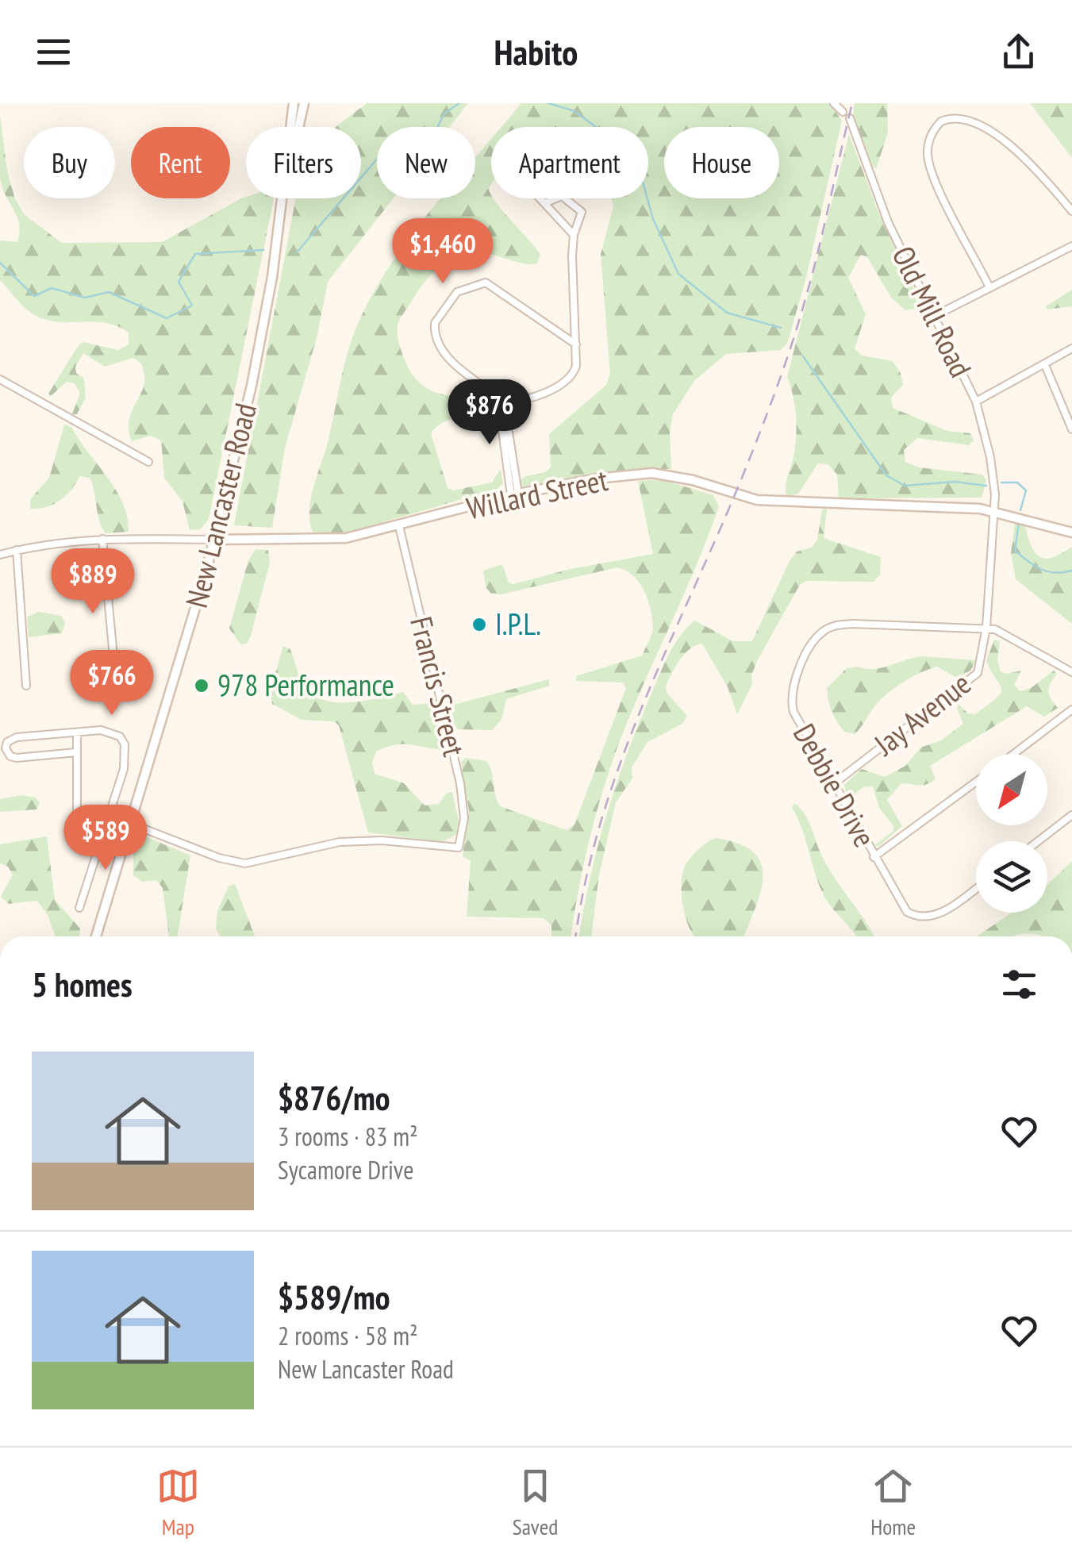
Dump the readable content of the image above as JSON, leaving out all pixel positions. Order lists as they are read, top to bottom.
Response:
{
  "streets": {
    "main road": ["Willard Street", "New Lancaster Road"],
    "street": [
      "Old Mill Road",
      "Francis Street",
      "Jay Avenue",
      "Debbie Drive"
    ]
  },
  "crossings": [
    ["Old Mill Road", "Willard Street"],
    ["Old Mill Road", "Jay Avenue"],
    ["Old Mill Road", "Debbie Drive"],
    ["Willard Street", "New Lancaster Road"],
    ["Willard Street", "Francis Street"],
    ["New Lancaster Road", "Francis Street"],
    ["Jay Avenue", "Debbie Drive"]
  ],
  "places": ["I.P.L.", "978 Performance"],
  "north": "bottom left",
  "page": {
    "header": "Habito",
    "chip": [
      "Buy",
      "Rent",
      "Filters",
      "New",
      "Apartment",
      "House"
    ],
    "price": [
      "$1,460",
      "$876",
      "$889",
      "$766",
      "$589"
    ],
    "heading": "5 homes",
    "list": [
      {
        "name": "$876/mo",
        "note": "3 rooms · 83 m² · Sycamore Drive"
      },
      {
        "name": "$589/mo",
        "note": "2 rooms · 58 m² · New Lancaster Road"
      }
    ],
    "tabs": ["Map", "Saved", "Home"]
  }
}
